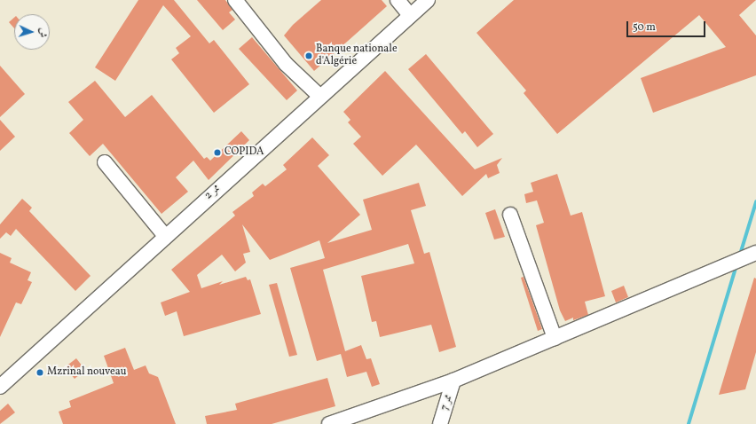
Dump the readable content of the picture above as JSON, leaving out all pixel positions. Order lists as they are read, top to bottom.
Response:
{
  "streets": {
    "lane": ["ممر 2", "ممر 7"]
  },
  "places": ["Banque nationale d'Algérie", "COPIDA", "Mzrinal nouveau"],
  "scale_bar": "50 m",
  "north": "right"
}
